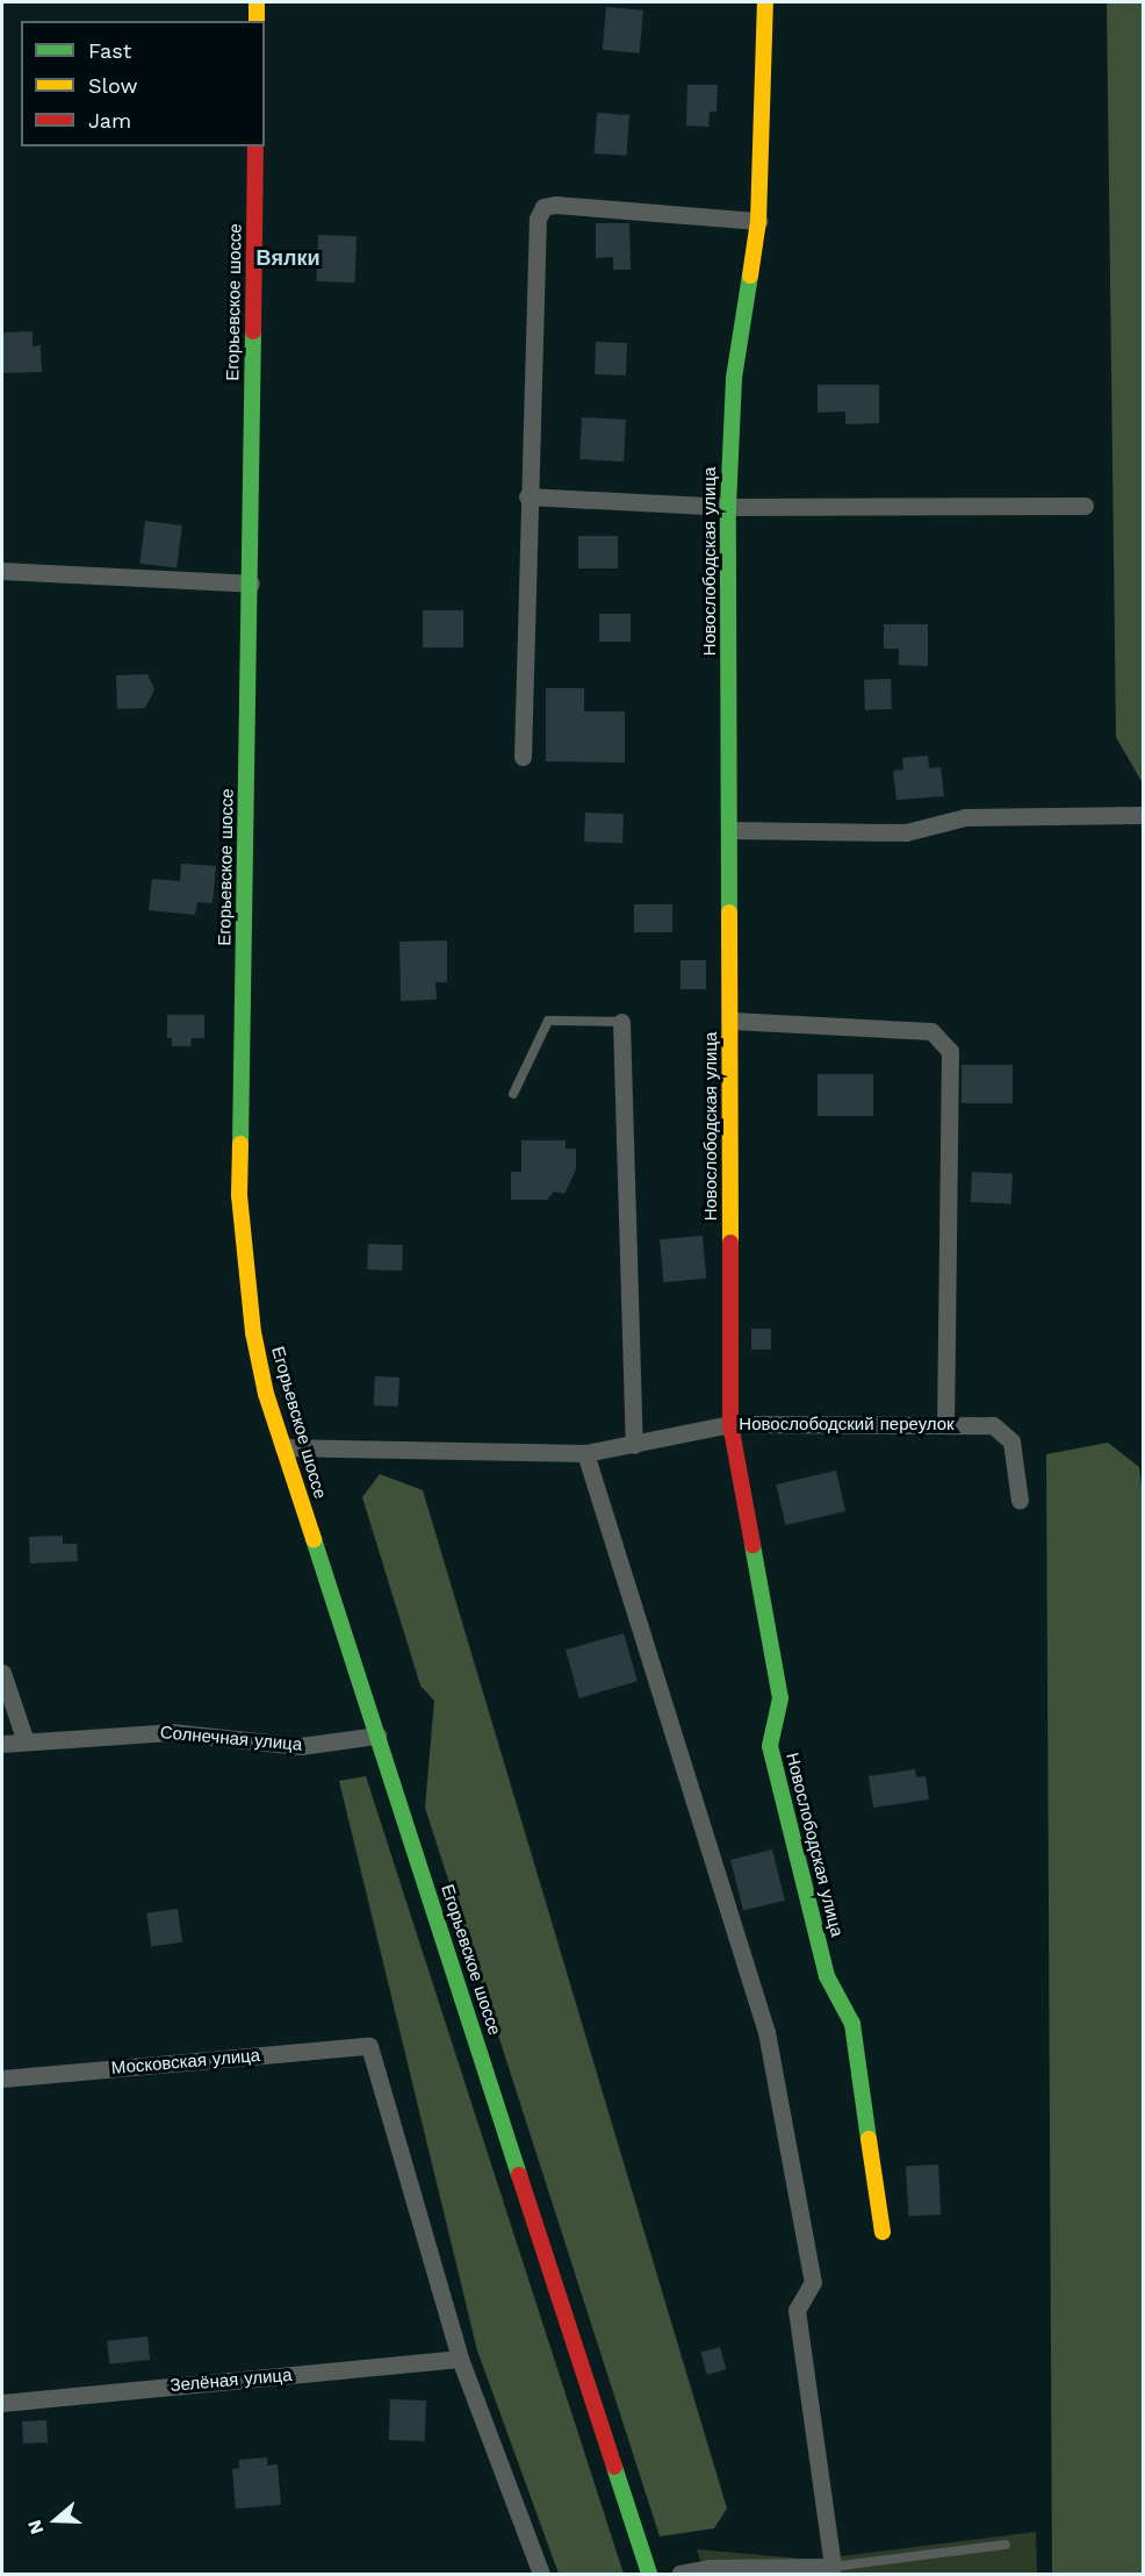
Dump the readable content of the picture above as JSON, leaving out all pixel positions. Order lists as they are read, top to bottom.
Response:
{
  "streets": {
    "main road": ["Егорьевское шоссе", "Новослободская улица"],
    "street": [
      "Новослободский переулок",
      "Солнечная улица",
      "Московская улица",
      "Зелёная улица"
    ]
  },
  "crossings": [
    ["Егорьевское шоссе", "Новослободский переулок"],
    ["Егорьевское шоссе", "Солнечная улица"],
    ["Новослободская улица", "Новослободский переулок"],
    ["Московская улица", "Зелёная улица"]
  ],
  "districts": ["Вялки"],
  "legend": ["Fast", "Slow", "Jam"],
  "north": "left"
}
